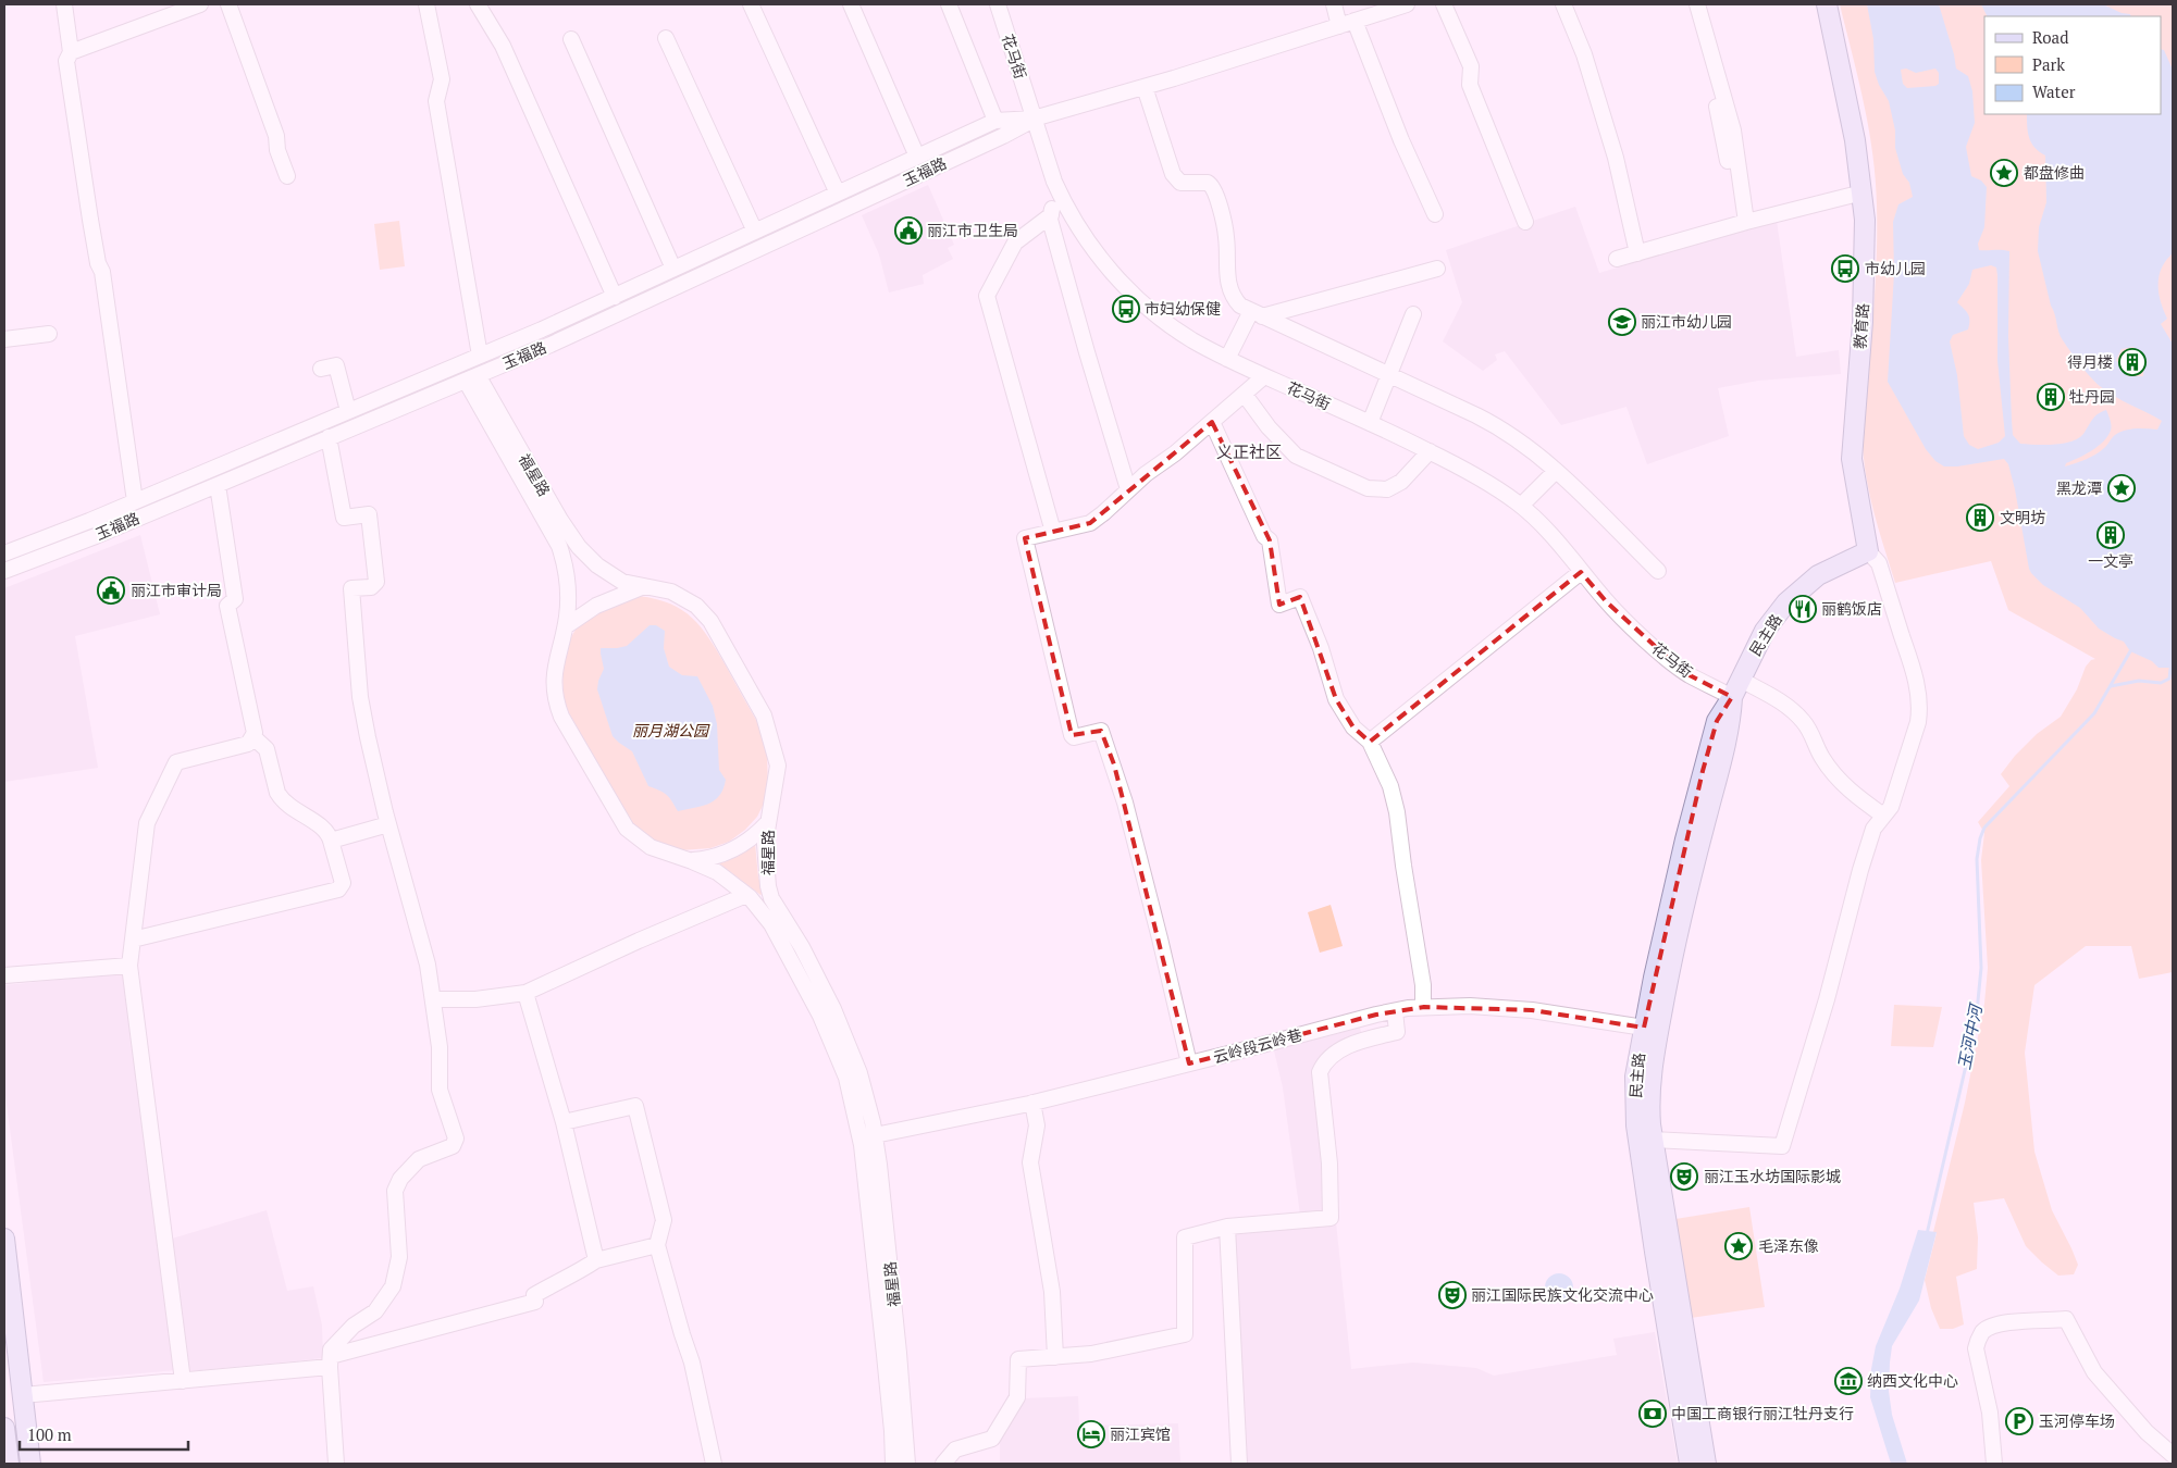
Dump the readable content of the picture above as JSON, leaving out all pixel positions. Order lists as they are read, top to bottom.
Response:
{
  "streets": {
    "main road": ["教育路", "民主路"],
    "street": [
      "花马街",
      "玉福路",
      "福星路",
      "云岭段云岭巷"
    ]
  },
  "crossings": [
    ["花马街", "玉福路"],
    ["花马街", "民主路"],
    ["玉福路", "福星路"],
    ["教育路", "民主路"],
    ["福星路", "云岭段云岭巷"],
    ["民主路", "云岭段云岭巷"]
  ],
  "districts": ["义正社区"],
  "water": ["玉河中河"],
  "parks": ["丽月湖公园"],
  "places": {
    "place": ["都盘修曲", "黑龙潭", "毛泽东像"],
    "public building": ["丽江市卫生局", "丽江市审计局"],
    "bus stop": ["市幼儿园", "市妇幼保健"],
    "school or university": ["丽江市幼儿园"],
    "building": [
      "得月楼",
      "牡丹园",
      "文明坊",
      "一文亭"
    ],
    "restaurant": ["丽鹤饭店"],
    "theatre": ["丽江玉水坊国际影城", "丽江国际民族文化交流中心"],
    "museum": ["纳西文化中心"],
    "bank": ["中国工商银行丽江牡丹支行"],
    "parking": ["玉河停车场"],
    "hotel": ["丽江宾馆"]
  },
  "legend": ["Road", "Park", "Water"],
  "scale_bar": "100 m"
}
